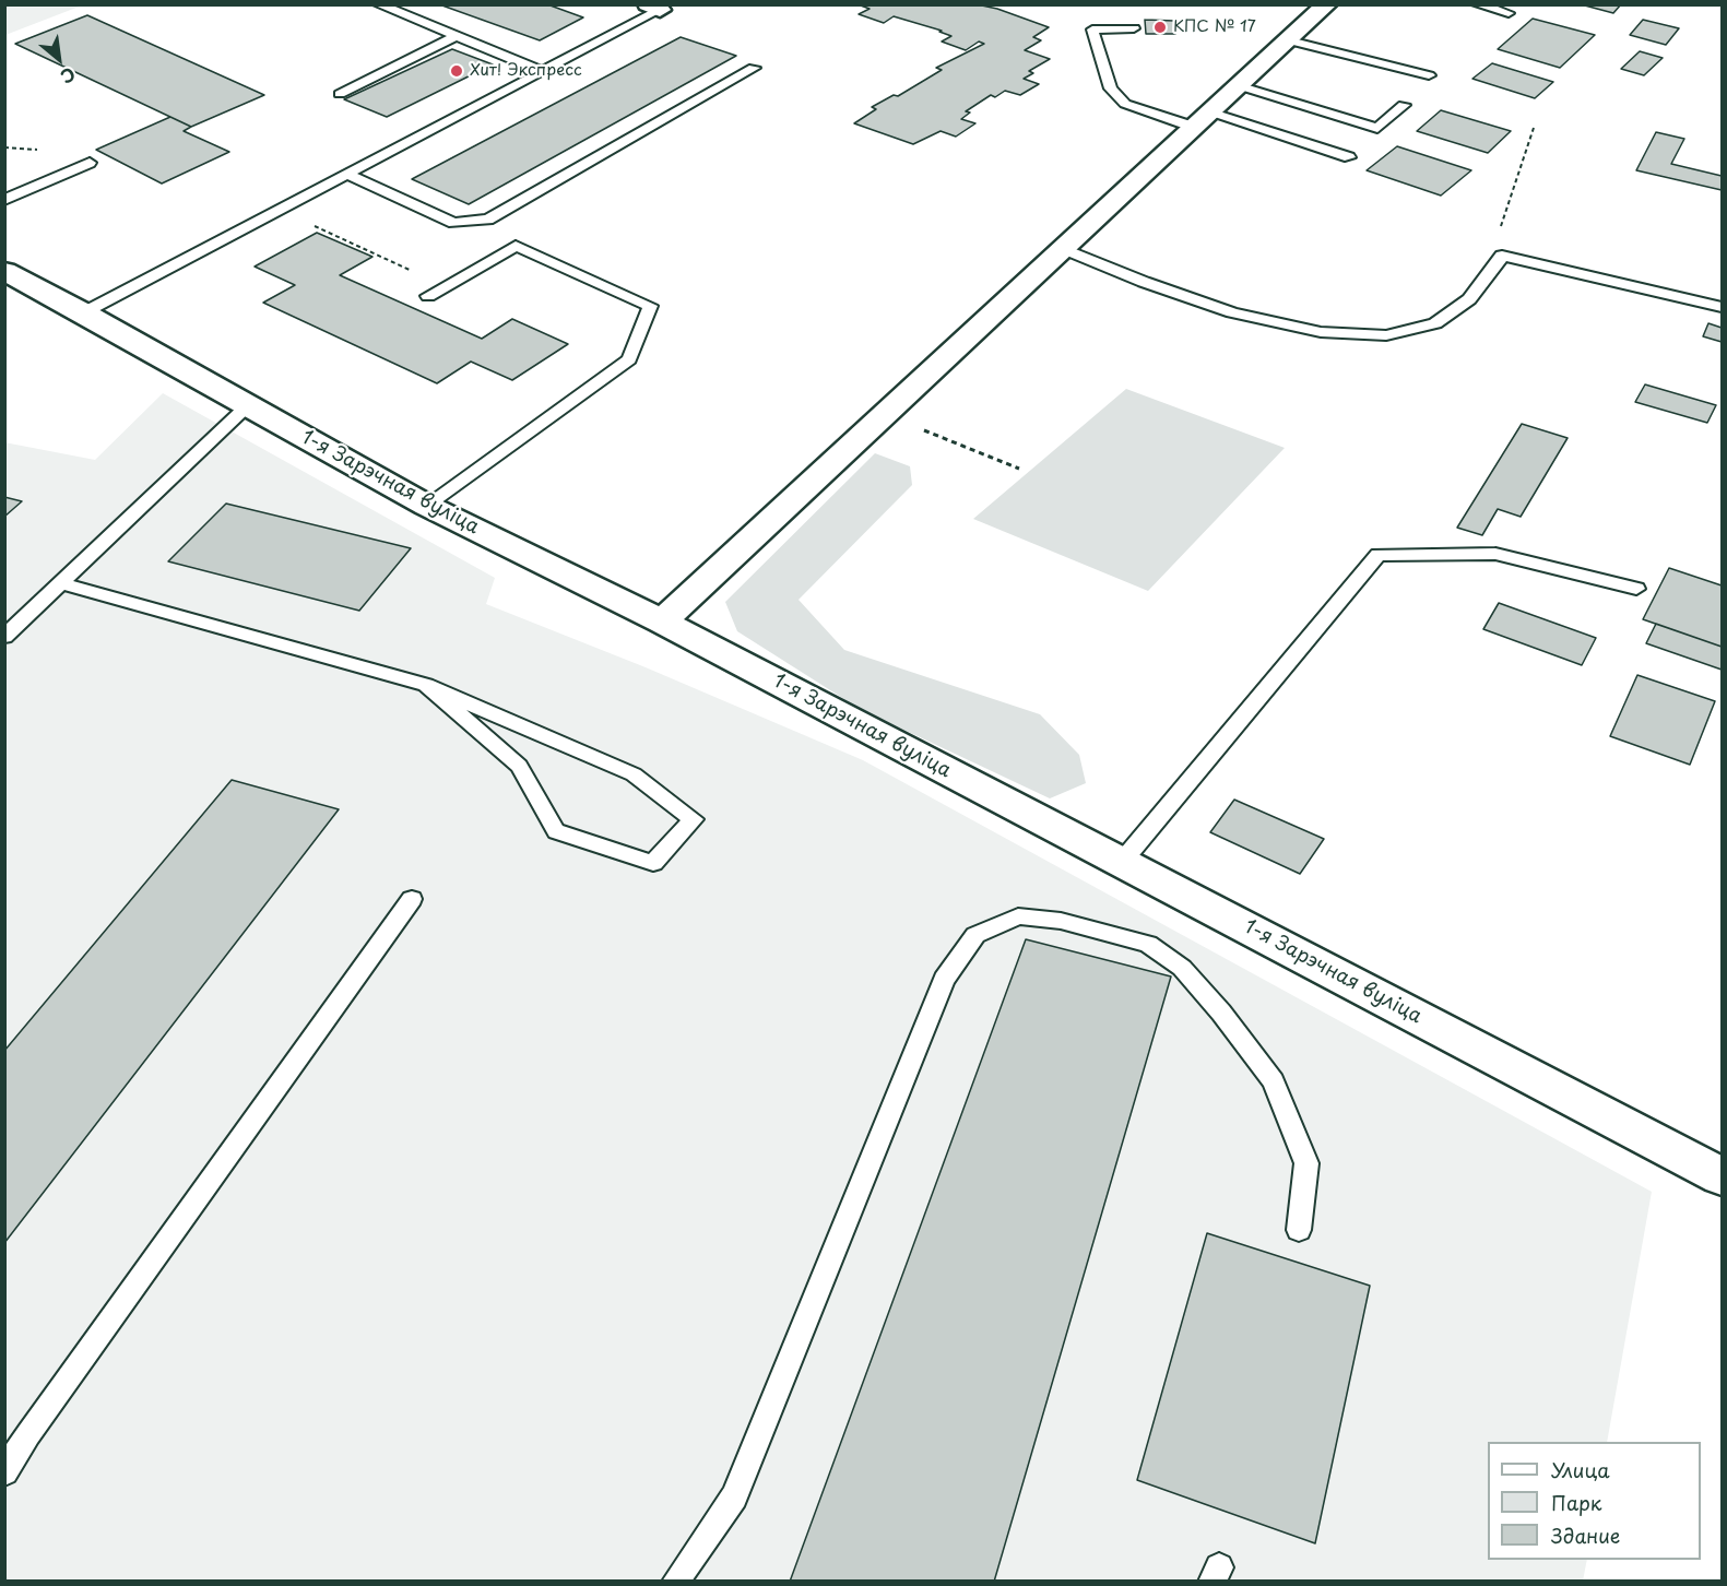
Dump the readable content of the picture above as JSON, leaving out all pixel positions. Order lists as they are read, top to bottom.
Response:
{
  "streets": {
    "street": ["1-я Зарэчная вуліца"]
  },
  "places": ["КПС № 17", "Хит! Экспресс"],
  "legend": ["Улица", "Парк", "Здание"],
  "north": "bottom right"
}
